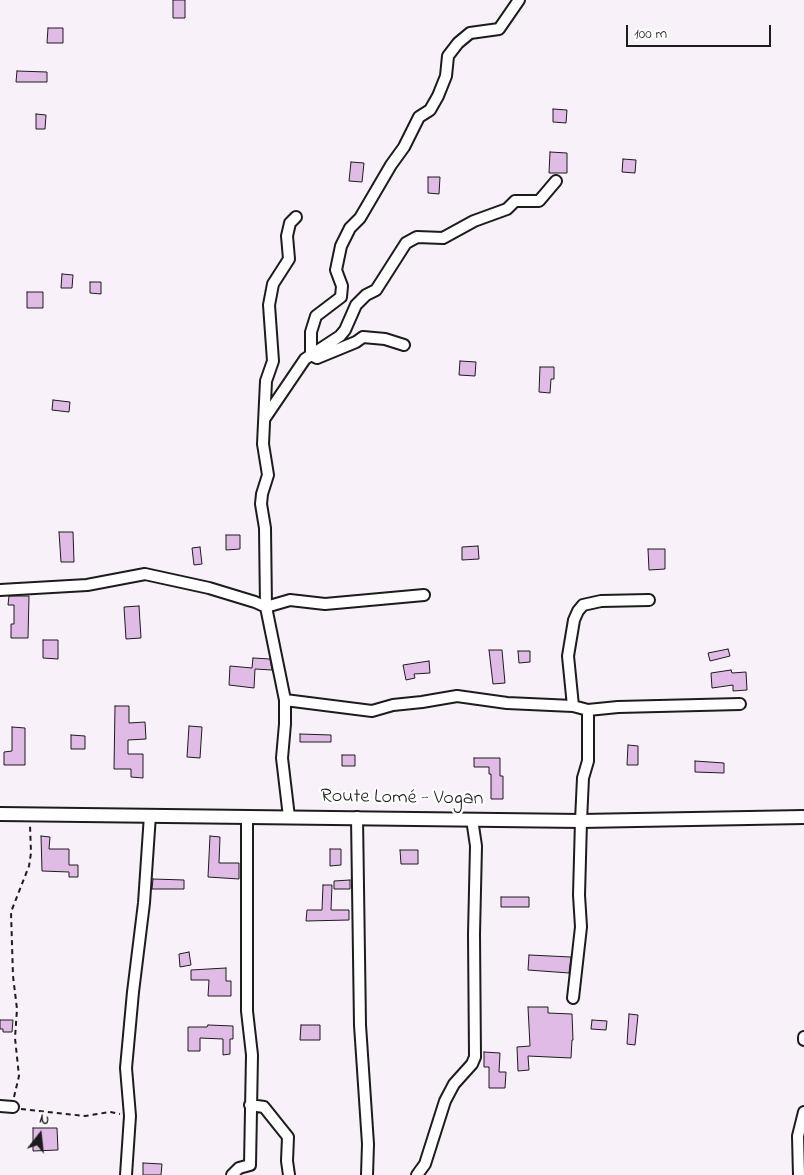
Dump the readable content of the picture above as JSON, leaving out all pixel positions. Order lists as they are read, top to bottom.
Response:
{
  "streets": {
    "main road": ["Route Lomé - Vogan"]
  },
  "scale_bar": "100 m",
  "north": "top"
}
